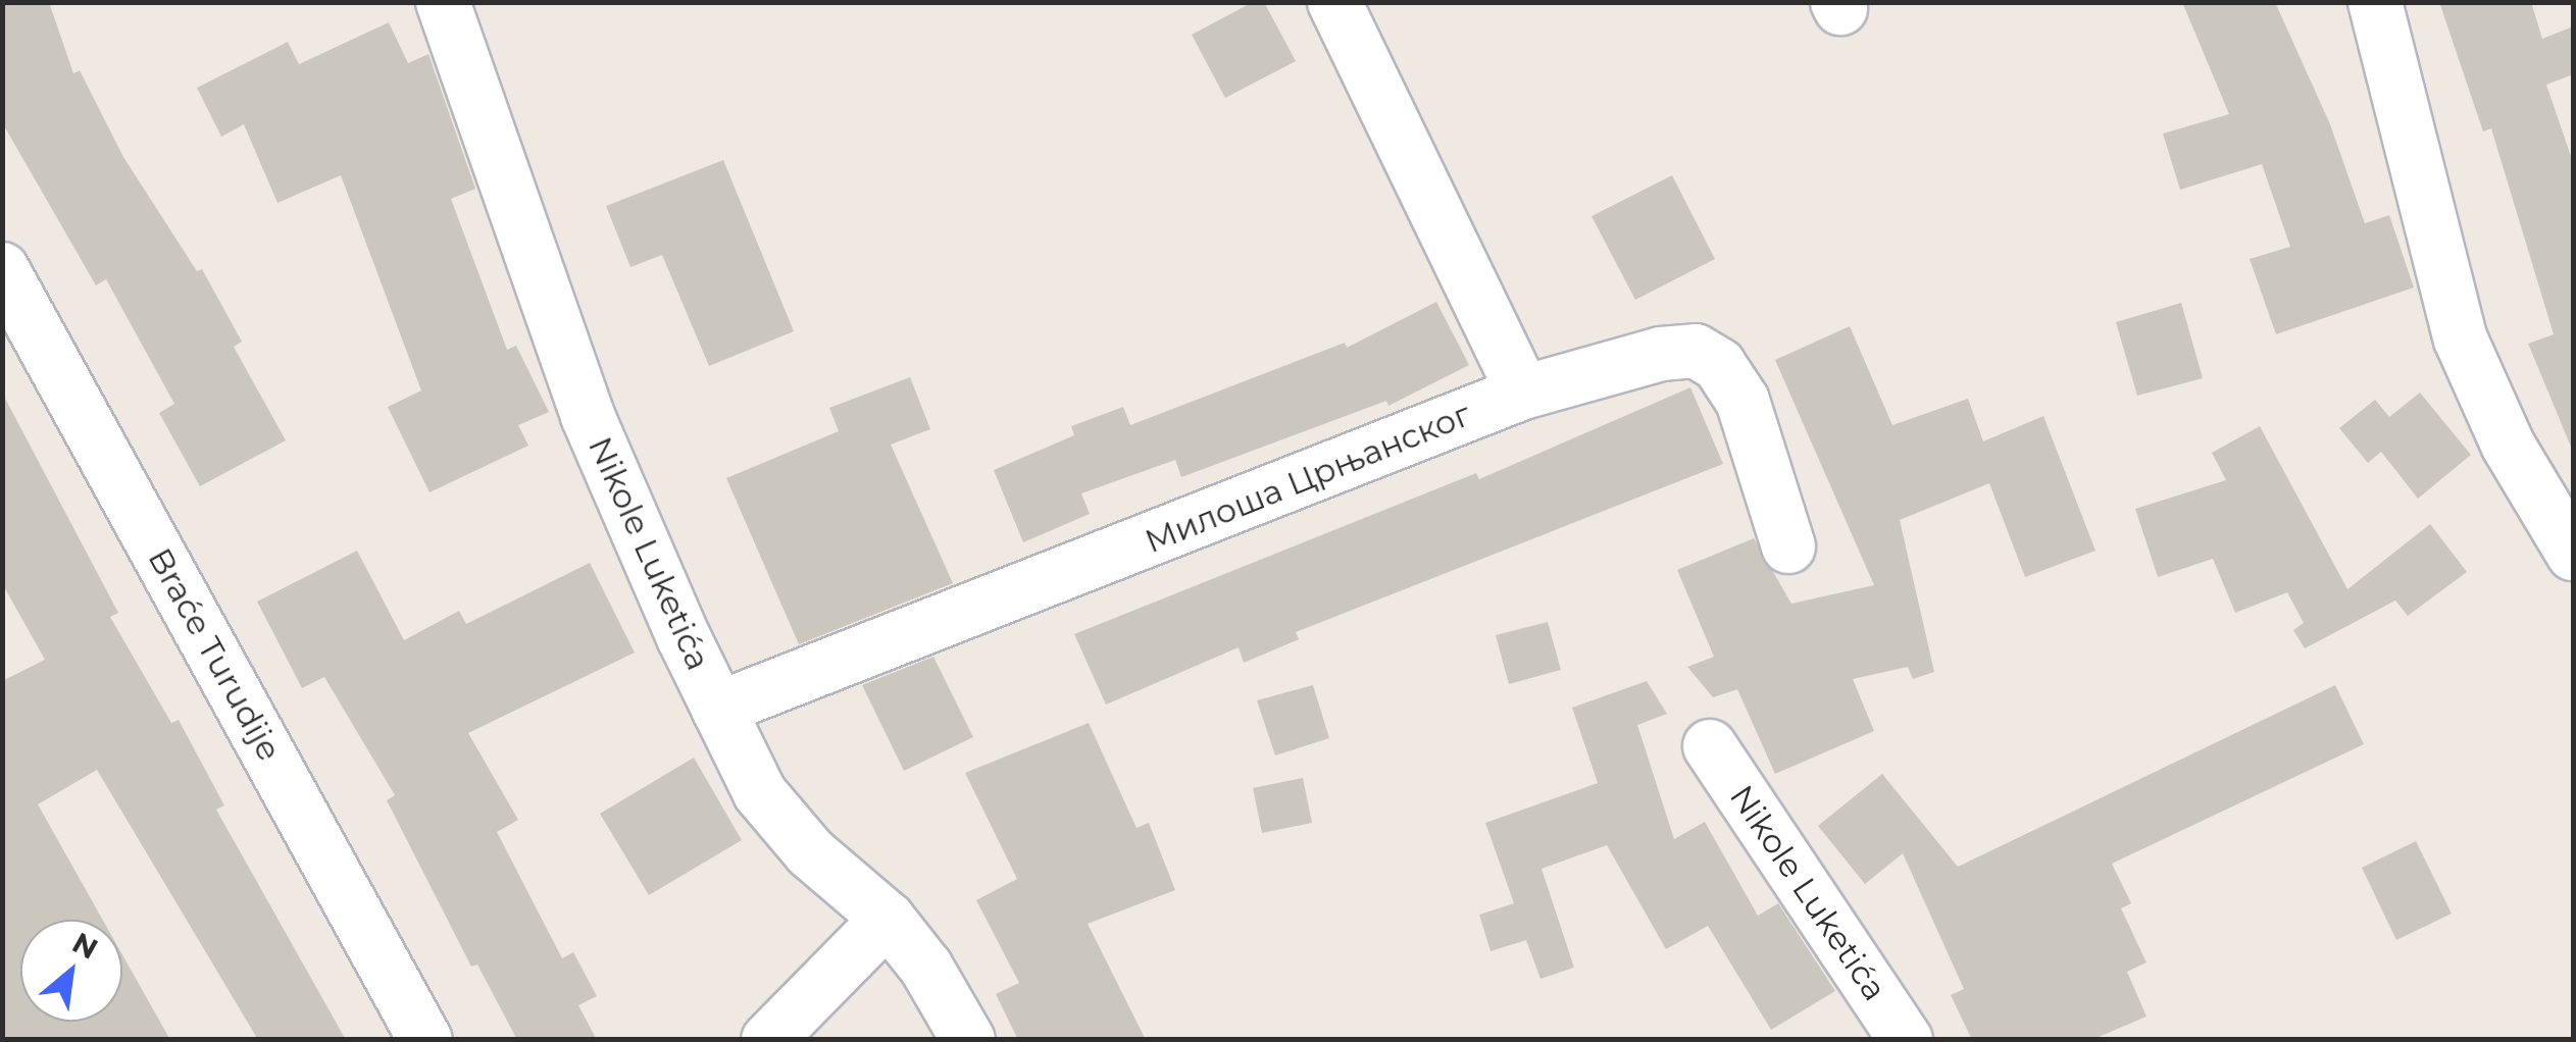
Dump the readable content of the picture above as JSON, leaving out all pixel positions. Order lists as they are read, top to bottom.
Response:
{
  "streets": {
    "street": ["Милоша Црњанског", "Nikole Luketića", "Braće Turudije"]
  },
  "crossings": [
    ["Милоша Црњанског", "Nikole Luketića"]
  ],
  "north": "top right"
}
